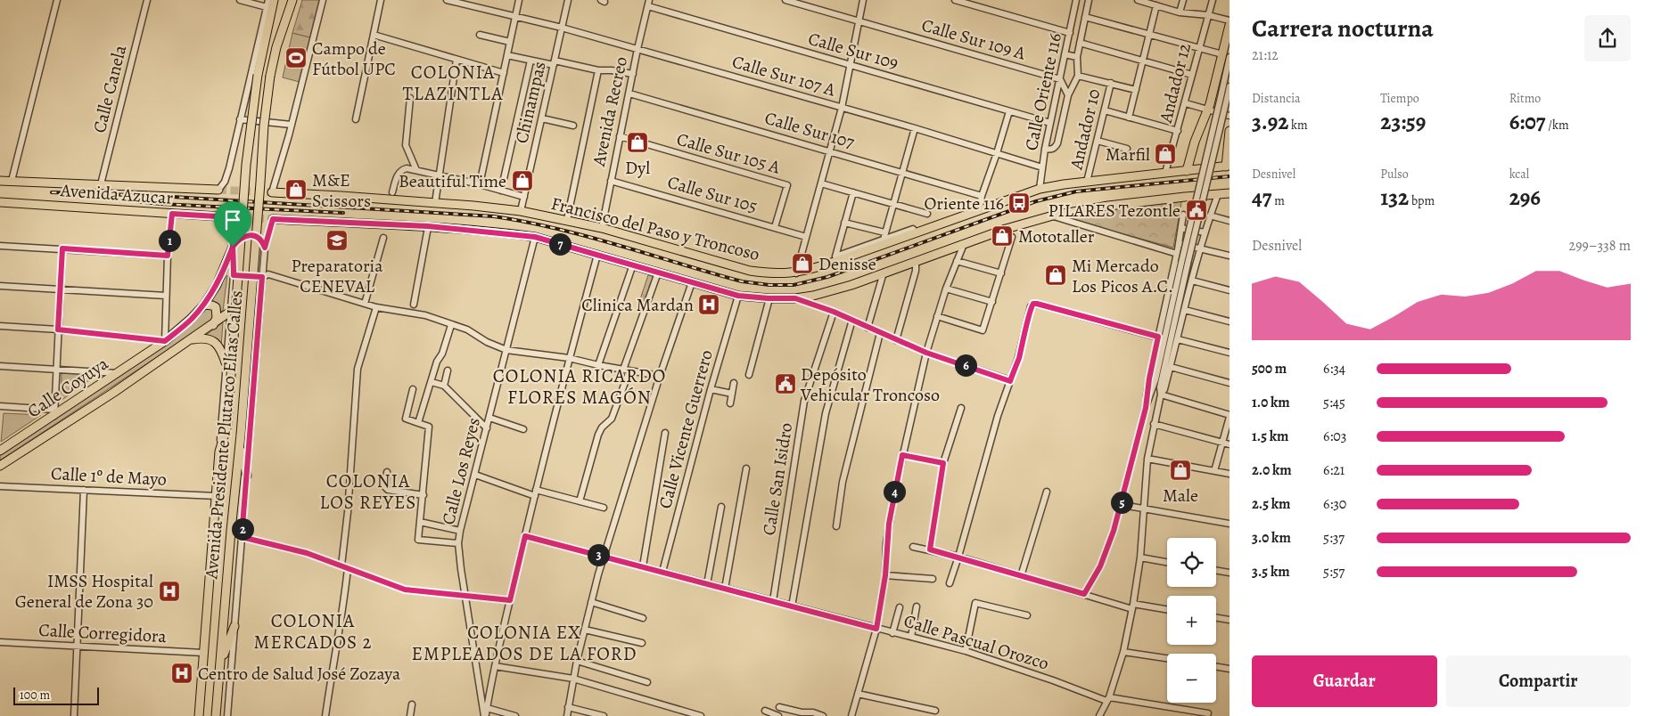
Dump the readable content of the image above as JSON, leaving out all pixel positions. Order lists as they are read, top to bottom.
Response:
{
  "streets": {
    "main road": [
      "Avenida Azucar",
      "Francisco del Paso y Troncoso",
      "Calle Coyuya",
      "Avenida Presidente Plutarco Elías Calles"
    ],
    "street": [
      "Calle Sur 109 A",
      "Calle Sur 109",
      "Calle Sur 107 A",
      "Andador 12",
      "Calle Canela",
      "Calle Oriente 116",
      "Chinampas",
      "Avenida Recreo",
      "Andador 10",
      "Calle Sur 107",
      "Calle Sur 105 A",
      "Calle Sur 105",
      "Calle Vicente Guerrero",
      "Calle Los Reyes",
      "Calle 1º de Mayo",
      "Calle San Isidro",
      "Calle Corregidora",
      "Calle Pascual Orozco"
    ]
  },
  "crossings": [
    ["Calle Sur 109 A", "Calle Oriente 116"],
    ["Calle Sur 109", "Calle Oriente 116"],
    ["Calle Sur 109", "Avenida Recreo"],
    ["Calle Sur 107 A", "Calle Oriente 116"],
    ["Calle Sur 107 A", "Chinampas"],
    ["Calle Sur 107 A", "Avenida Recreo"],
    ["Andador 12", "Francisco del Paso y Troncoso"],
    ["Calle Canela", "Avenida Azucar"],
    ["Calle Oriente 116", "Francisco del Paso y Troncoso"],
    ["Chinampas", "Francisco del Paso y Troncoso"],
    ["Avenida Recreo", "Calle Sur 107"],
    ["Avenida Recreo", "Calle Sur 105 A"],
    ["Avenida Recreo", "Calle Sur 105"],
    ["Avenida Recreo", "Francisco del Paso y Troncoso"],
    ["Andador 10", "Francisco del Paso y Troncoso"],
    ["Calle Sur 105 A", "Calle Sur 105"],
    ["Avenida Azucar", "Avenida Presidente Plutarco Elías Calles"],
    ["Francisco del Paso y Troncoso", "Calle Vicente Guerrero"],
    ["Francisco del Paso y Troncoso", "Avenida Presidente Plutarco Elías Calles"],
    ["Francisco del Paso y Troncoso", "Calle Los Reyes"],
    ["Calle Coyuya", "Avenida Presidente Plutarco Elías Calles"],
    ["Calle Vicente Guerrero", "Calle Pascual Orozco"],
    ["Avenida Presidente Plutarco Elías Calles", "Calle 1º de Mayo"],
    ["Avenida Presidente Plutarco Elías Calles", "Calle Corregidora"],
    ["Calle San Isidro", "Calle Pascual Orozco"]
  ],
  "districts": [
    "COLONIA TLAZINTLA",
    "COLONIA RICARDO FLORES MAGÓN",
    "COLONIA LOS REYES",
    "COLONIA MERCADOS 2",
    "COLONIA EX EMPLEADOS DE LA FORD"
  ],
  "places": {
    "sports": ["Campo de Fútbol UPC"],
    "shop": [
      "Dyl",
      "Marfil",
      "Beautiful Time",
      "M&E Scissors",
      "Mototaller",
      "Denisse",
      "Mi Mercado Los Picos A.C.",
      "Male"
    ],
    "bus stop": ["Oriente 116"],
    "public building": ["PILARES Tezontle", "Depósito Vehicular Troncoso"],
    "school or university": ["Preparatoria CENEVAL"],
    "hospital": ["Clinica Mardan", "IMSS Hospital General de Zona 30", "Centro de Salud José Zozaya"]
  },
  "scale_bar": "100 m",
  "page": {
    "heading": ["Carrera nocturna", "21:12"],
    "stats": [
      ["Distancia", "3.92 km"],
      ["Tiempo", "23:59"],
      ["Ritmo", "6:07 /km"],
      ["Desnivel", "47 m"],
      ["Pulso", "132 bpm"],
      ["kcal", "296"]
    ],
    "chart": ["Desnivel", "299–338 m"],
    "pins": [
      "1",
      "7",
      "6",
      "4",
      "5",
      "2",
      "3"
    ],
    "list": [
      {
        "name": "500 m",
        "note": "6:34"
      },
      {
        "name": "1.0 km",
        "note": "5:45"
      },
      {
        "name": "1.5 km",
        "note": "6:03"
      },
      {
        "name": "2.0 km",
        "note": "6:21"
      },
      {
        "name": "2.5 km",
        "note": "6:30"
      },
      {
        "name": "3.0 km",
        "note": "5:37"
      },
      {
        "name": "3.5 km",
        "note": "5:57"
      }
    ],
    "map_buttons": ["+", "−"],
    "buttons": ["Guardar", "Compartir"],
    "scale": "100 m"
  }
}
